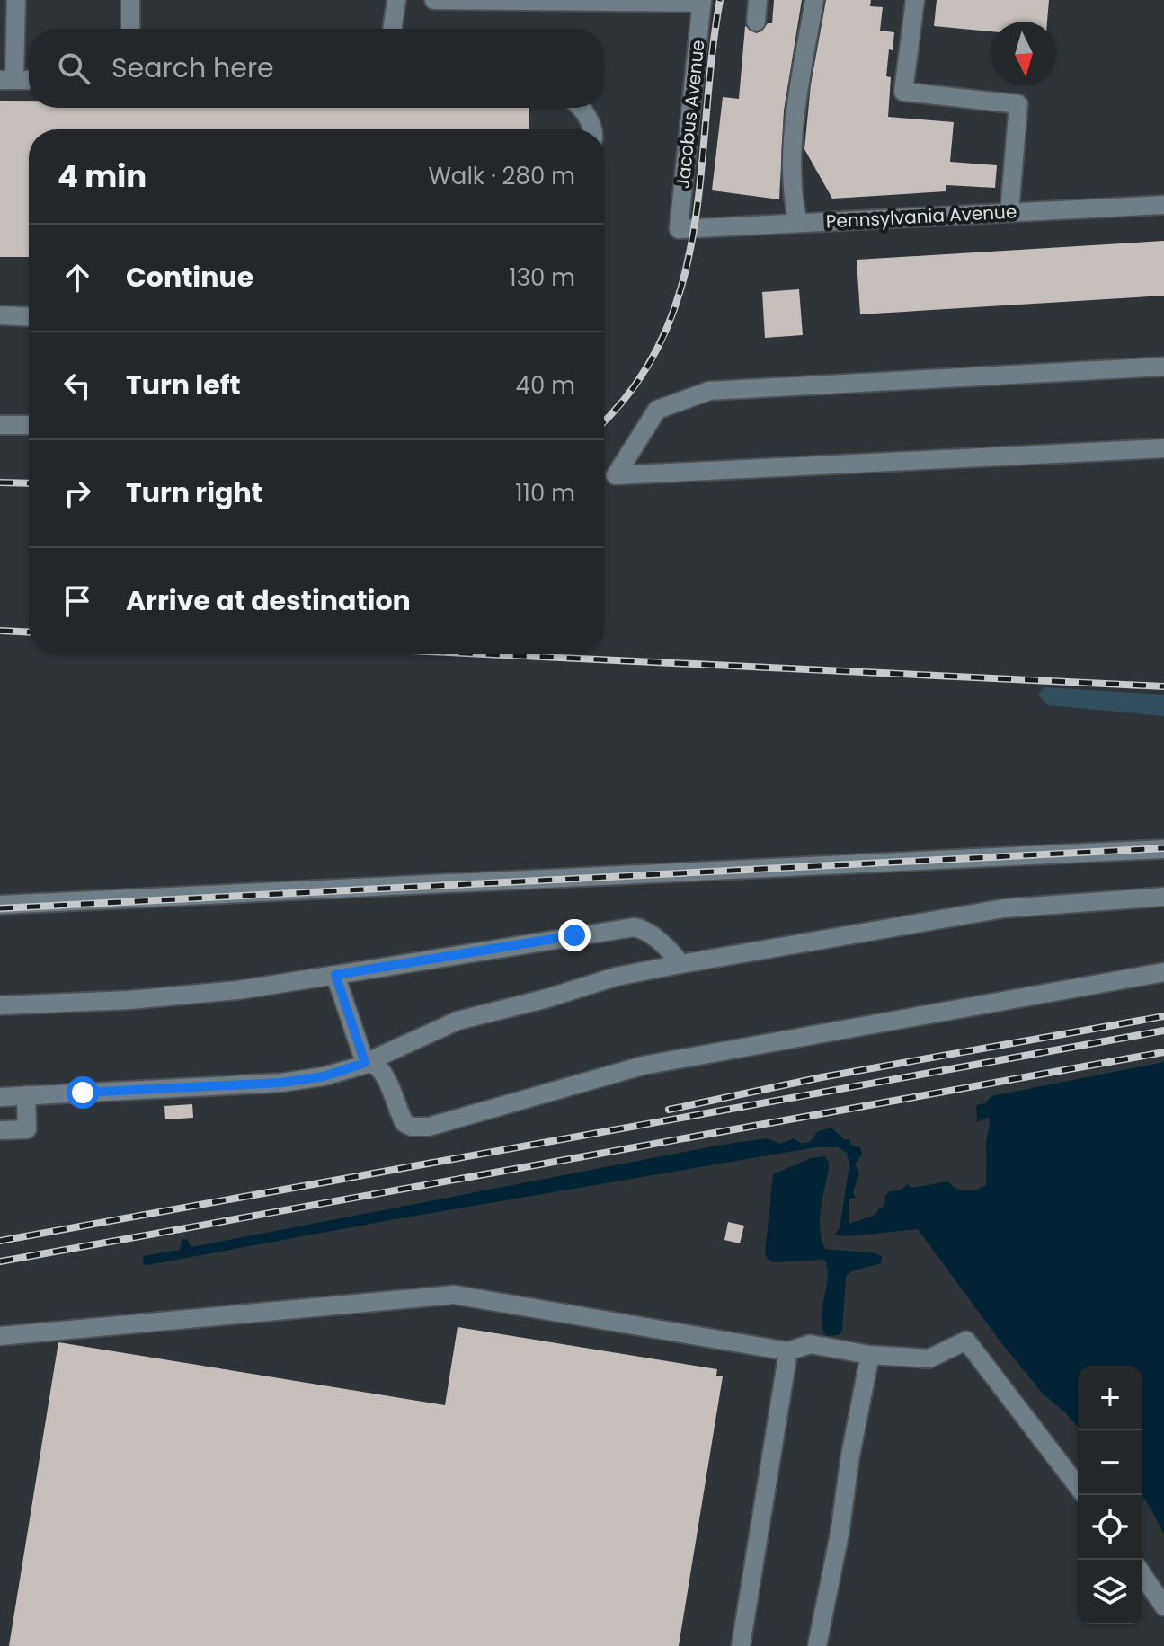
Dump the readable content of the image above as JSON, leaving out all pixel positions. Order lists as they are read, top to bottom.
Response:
{
  "streets": {
    "street": ["Jacobus Avenue", "Pennsylvania Avenue"]
  },
  "crossings": [
    ["Jacobus Avenue", "Pennsylvania Avenue"]
  ],
  "north": "bottom",
  "page": {
    "search": "Search here",
    "heading": ["4 min", "Walk · 280 m"],
    "list": [
      ["Continue", "130 m"],
      ["Turn left", "40 m"],
      ["Turn right", "110 m"],
      "Arrive at destination"
    ],
    "map_buttons": ["+", "−"]
  }
}
